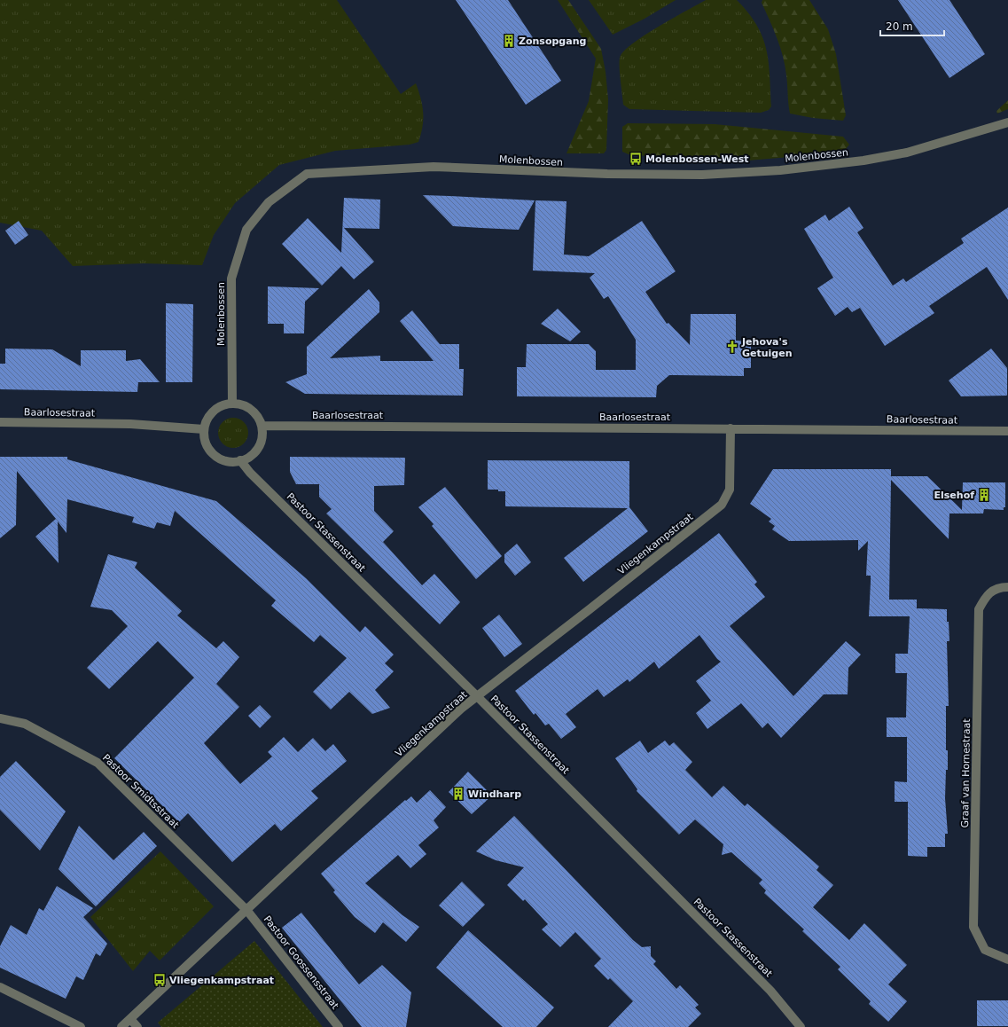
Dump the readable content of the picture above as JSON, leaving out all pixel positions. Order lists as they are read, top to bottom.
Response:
{
  "streets": {
    "street": [
      "Molenbossen",
      "Baarlosestraat",
      "Pastoor Stassenstraat",
      "Vliegenkampstraat",
      "Graaf van Hornestraat",
      "Pastoor Smidtsstraat",
      "Pastoor Goossensstraat"
    ]
  },
  "crossings": [
    ["Molenbossen", "Baarlosestraat"],
    ["Molenbossen", "Pastoor Stassenstraat"],
    ["Baarlosestraat", "Pastoor Stassenstraat"],
    ["Baarlosestraat", "Vliegenkampstraat"],
    ["Pastoor Stassenstraat", "Vliegenkampstraat"],
    ["Vliegenkampstraat", "Pastoor Smidtsstraat"],
    ["Vliegenkampstraat", "Pastoor Goossensstraat"],
    ["Pastoor Smidtsstraat", "Pastoor Goossensstraat"]
  ],
  "places": {
    "building": ["Zonsopgang", "Elsehof", "Windharp"],
    "bus stop": ["Molenbossen-West", "Vliegenkampstraat"],
    "church": ["Jehova's Getuigen"]
  },
  "scale_bar": "20 m"
}
